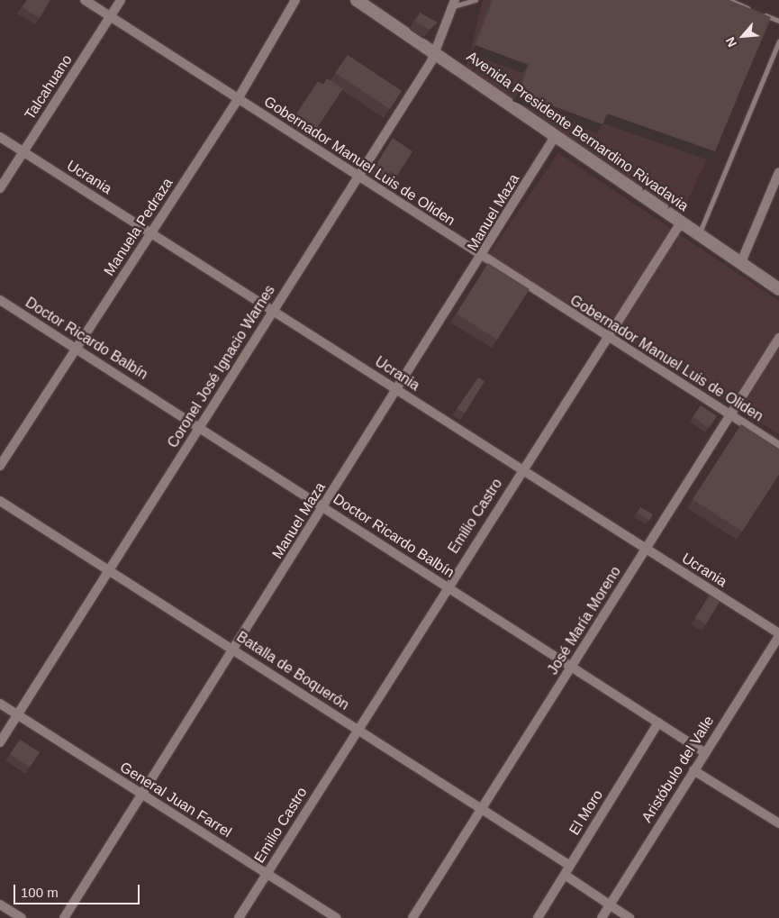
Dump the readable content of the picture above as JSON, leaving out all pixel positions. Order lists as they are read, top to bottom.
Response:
{
  "streets": {
    "street": [
      "Talcahuano",
      "Avenida Presidente Bernardino Rivadavia",
      "Gobernador Manuel Luis de Oliden",
      "Ucrania",
      "Manuel Maza",
      "Manuela Pedraza",
      "Doctor Ricardo Balbín",
      "Coronel José Ignacio Warnes",
      "Emilio Castro",
      "José María Moreno",
      "Batalla de Boquerón",
      "Aristóbulo del Valle",
      "General Juan Farrel",
      "El Moro"
    ]
  },
  "crossings": [
    ["Talcahuano", "Gobernador Manuel Luis de Oliden"],
    ["Talcahuano", "Ucrania"],
    ["Avenida Presidente Bernardino Rivadavia", "Manuel Maza"],
    ["Avenida Presidente Bernardino Rivadavia", "Coronel José Ignacio Warnes"],
    ["Avenida Presidente Bernardino Rivadavia", "Emilio Castro"],
    ["Gobernador Manuel Luis de Oliden", "Manuel Maza"],
    ["Gobernador Manuel Luis de Oliden", "Manuela Pedraza"],
    ["Gobernador Manuel Luis de Oliden", "Coronel José Ignacio Warnes"],
    ["Gobernador Manuel Luis de Oliden", "Emilio Castro"],
    ["Gobernador Manuel Luis de Oliden", "José María Moreno"],
    ["Ucrania", "Manuel Maza"],
    ["Ucrania", "Manuela Pedraza"],
    ["Ucrania", "Coronel José Ignacio Warnes"],
    ["Ucrania", "Emilio Castro"],
    ["Ucrania", "José María Moreno"],
    ["Manuel Maza", "Doctor Ricardo Balbín"],
    ["Manuel Maza", "Batalla de Boquerón"],
    ["Manuel Maza", "General Juan Farrel"],
    ["Manuela Pedraza", "Doctor Ricardo Balbín"],
    ["Doctor Ricardo Balbín", "Coronel José Ignacio Warnes"],
    ["Doctor Ricardo Balbín", "Emilio Castro"],
    ["Doctor Ricardo Balbín", "José María Moreno"],
    ["Doctor Ricardo Balbín", "Aristóbulo del Valle"],
    ["Doctor Ricardo Balbín", "El Moro"],
    ["Coronel José Ignacio Warnes", "Batalla de Boquerón"],
    ["Coronel José Ignacio Warnes", "General Juan Farrel"],
    ["Emilio Castro", "Batalla de Boquerón"],
    ["Emilio Castro", "General Juan Farrel"],
    ["José María Moreno", "Batalla de Boquerón"],
    ["Batalla de Boquerón", "El Moro"]
  ],
  "scale_bar": "100 m",
  "north": "bottom left"
}
